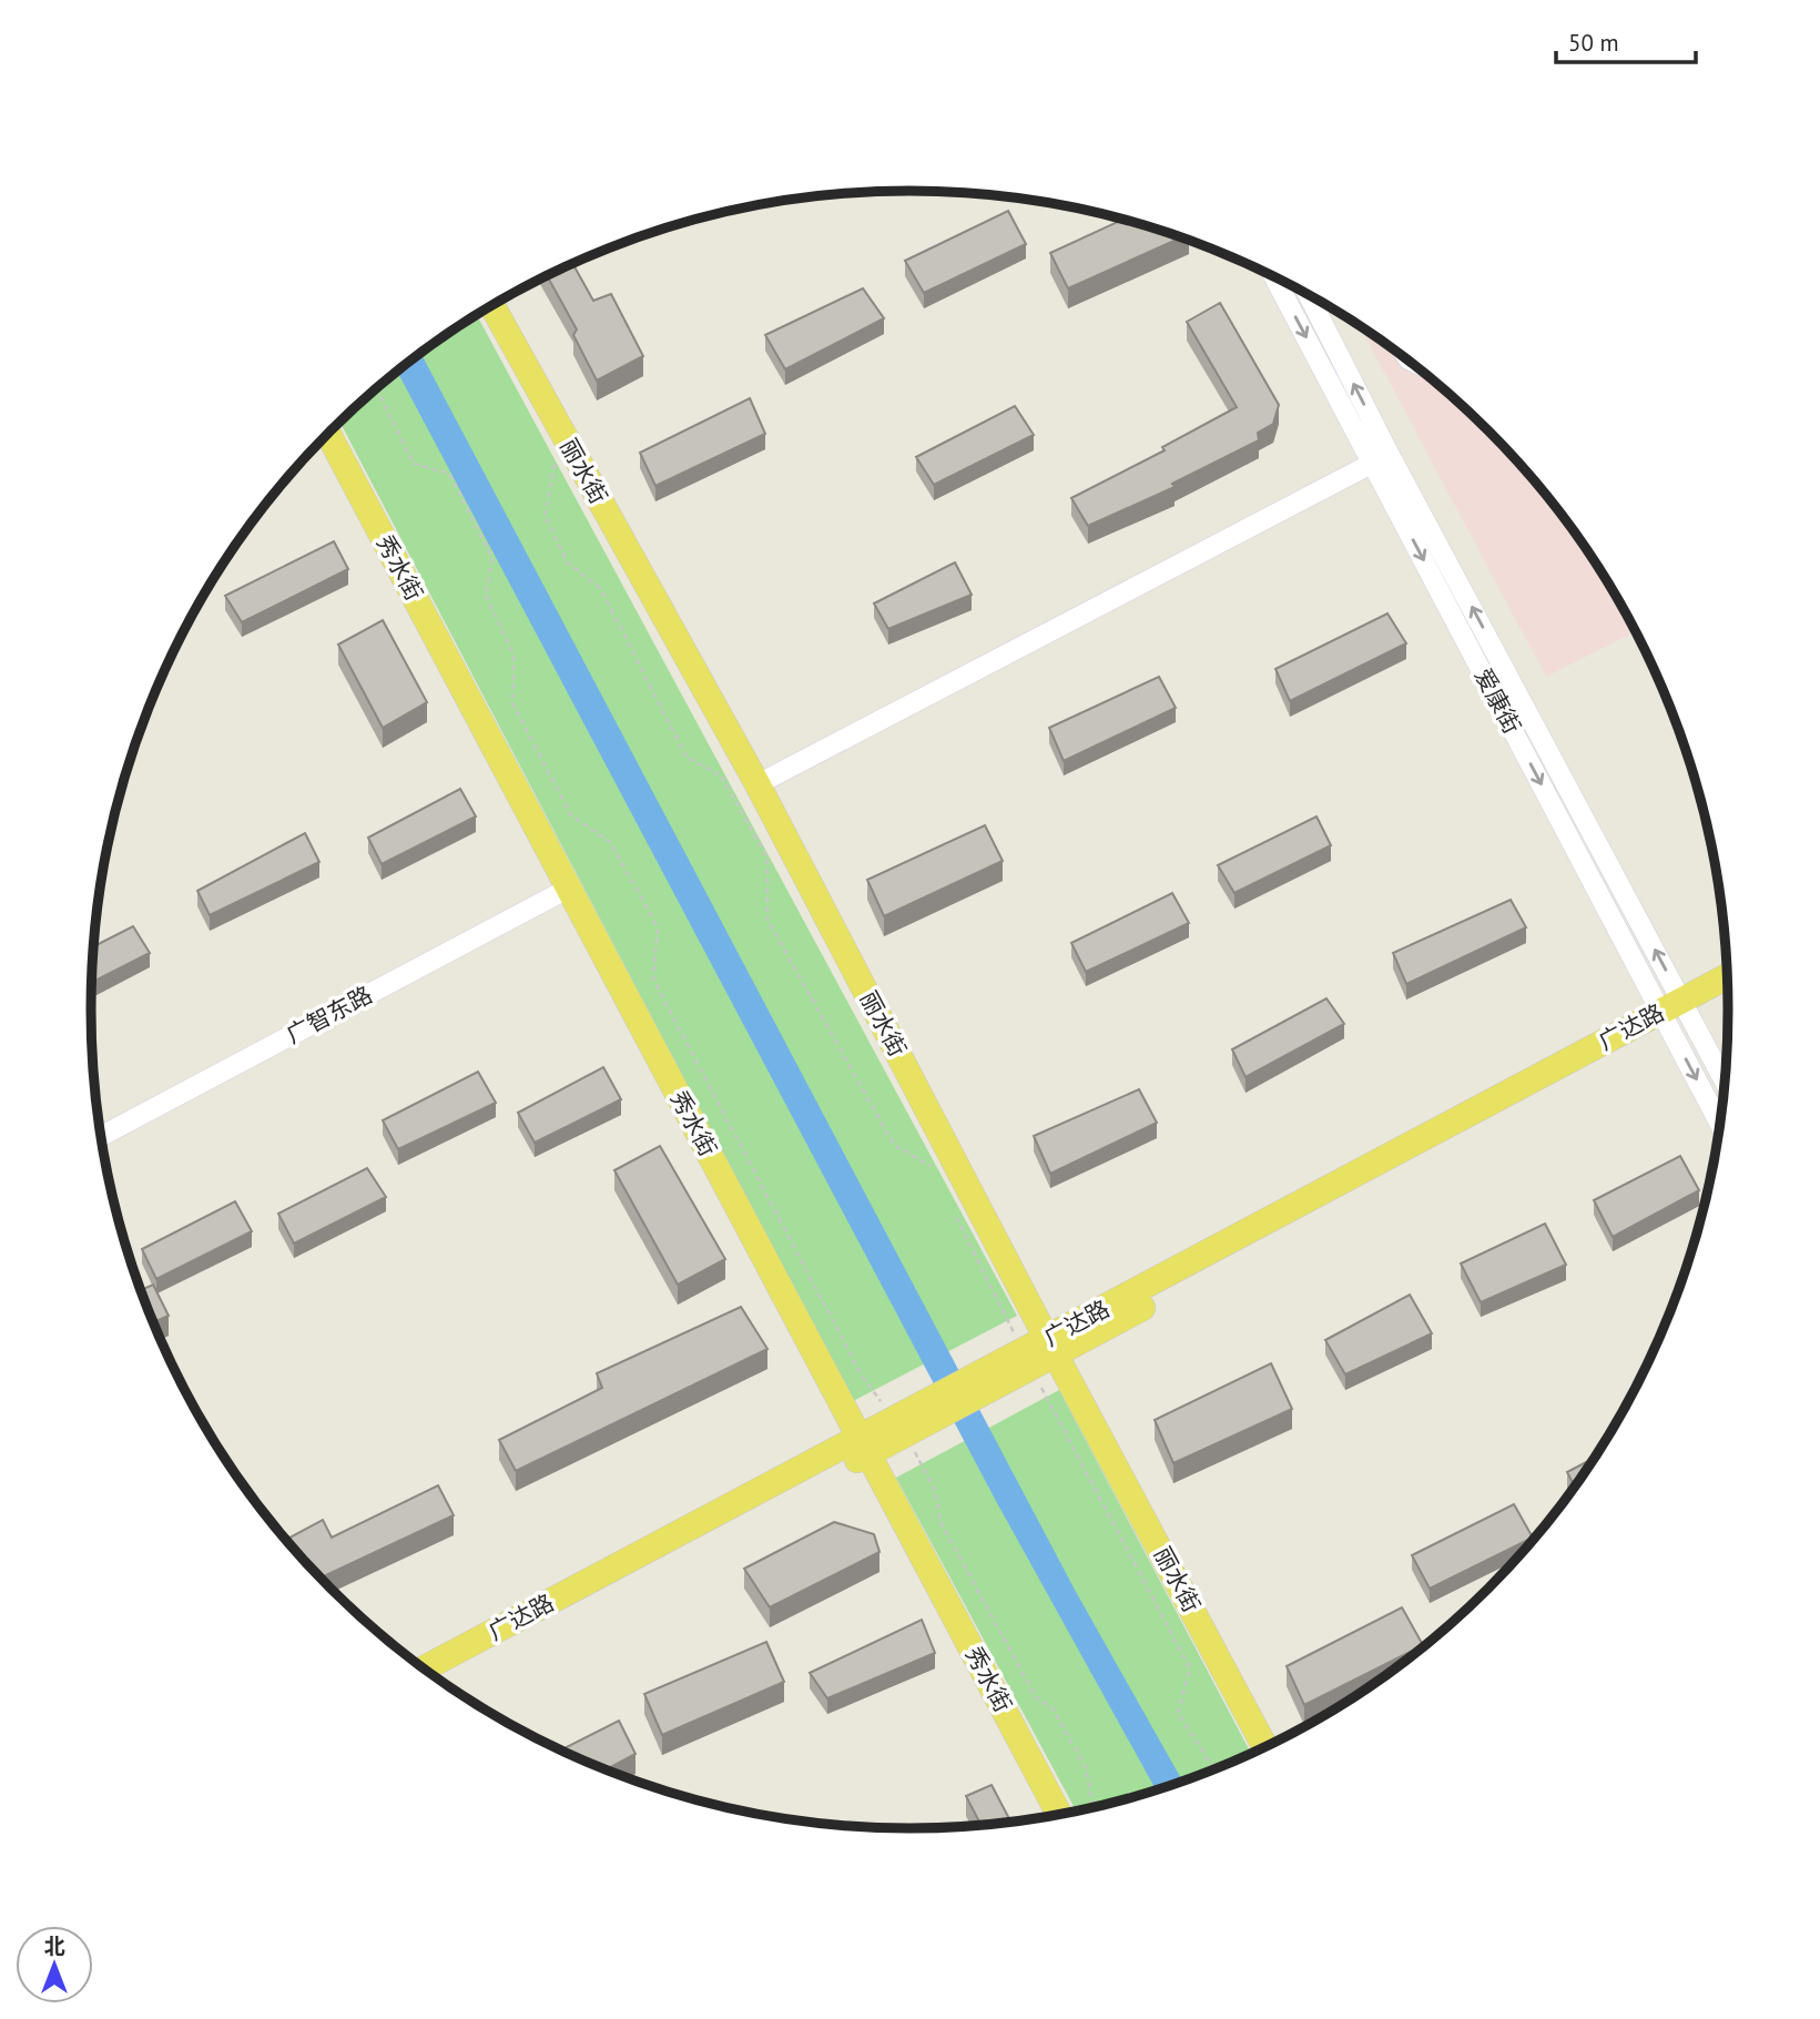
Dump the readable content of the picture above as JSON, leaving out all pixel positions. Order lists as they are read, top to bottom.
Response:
{
  "streets": {
    "main road": ["丽水街", "秀水街", "广达路"],
    "street": ["爱康街", "广智东路"]
  },
  "crossings": [
    ["丽水街", "广达路"],
    ["秀水街", "广智东路"],
    ["秀水街", "广达路"],
    ["爱康街", "广达路"]
  ],
  "scale_bar": "50 m",
  "north": "top"
}
